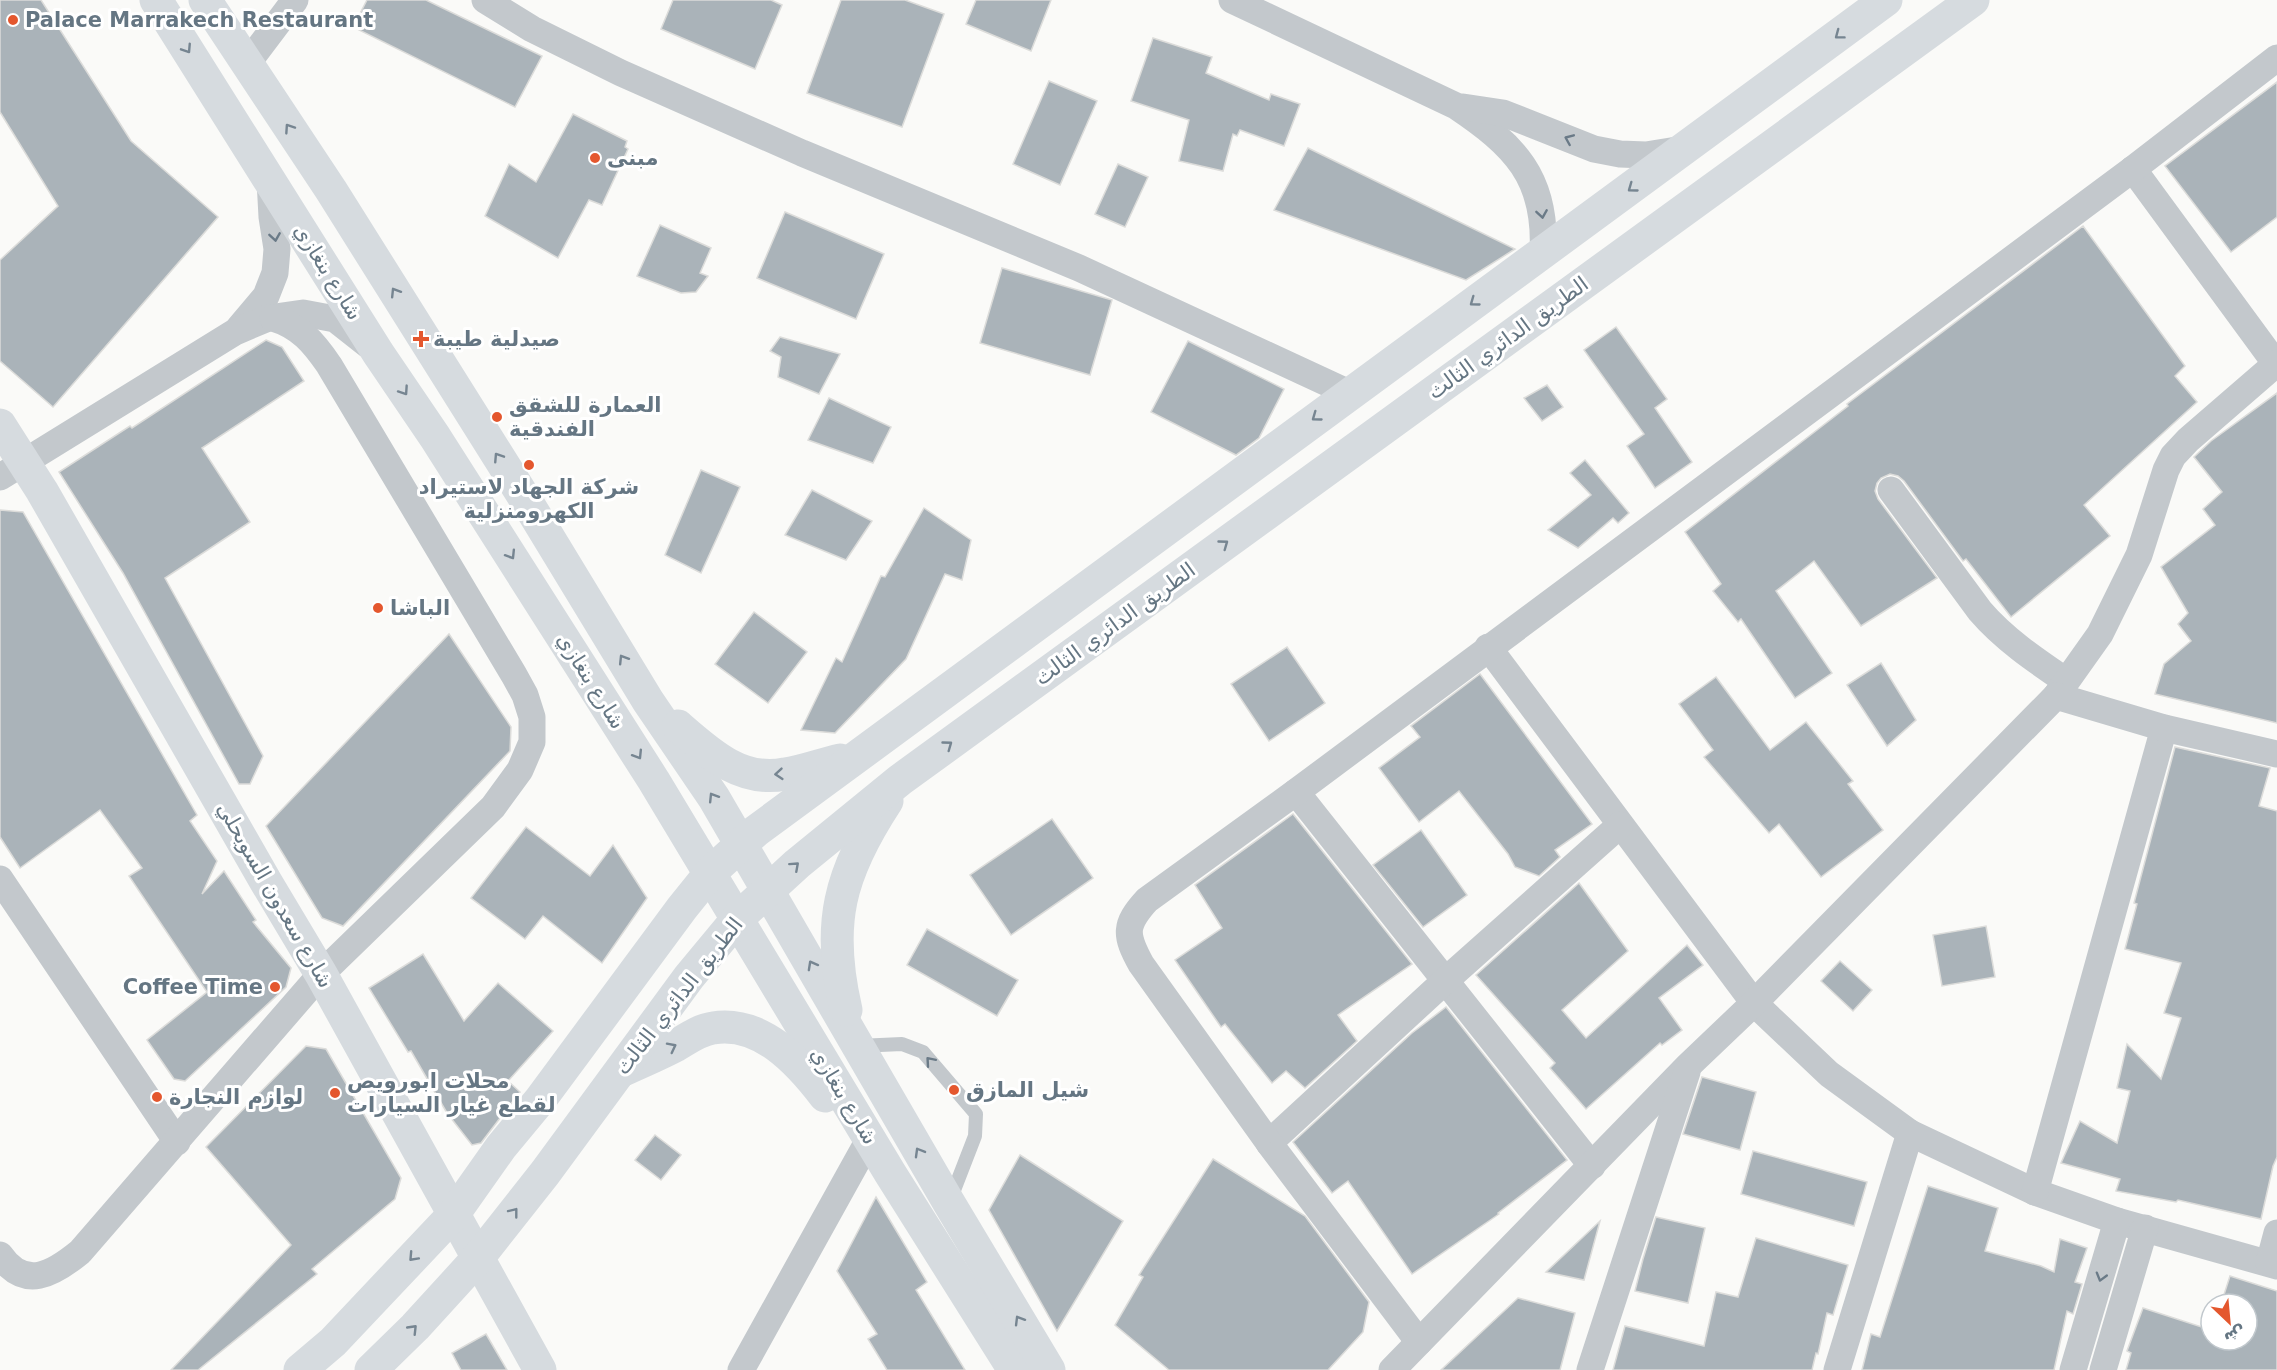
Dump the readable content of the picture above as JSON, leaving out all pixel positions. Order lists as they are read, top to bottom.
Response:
{
  "streets": {
    "main road": ["شارع بنغازي", "الطريق الدائري الثالث", "شارع سعدون السويحلي"]
  },
  "crossings": [
    ["شارع بنغازي", "الطريق الدائري الثالث"],
    ["الطريق الدائري الثالث", "شارع سعدون السويحلي"]
  ],
  "places": {
    "other": [
      "Palace Marrakech Restaurant",
      "مبنى",
      "العمارة للشقق الفندقية",
      "شركة الجهاد لاستيراد الكهرومنزلية",
      "الباشا",
      "Coffee Time",
      "شيل المازق",
      "محلات ابورويص لقطع غيار السيارات",
      "لوازم النجارة"
    ],
    "health": ["صيدلية طيبة"]
  },
  "north": "bottom right"
}
